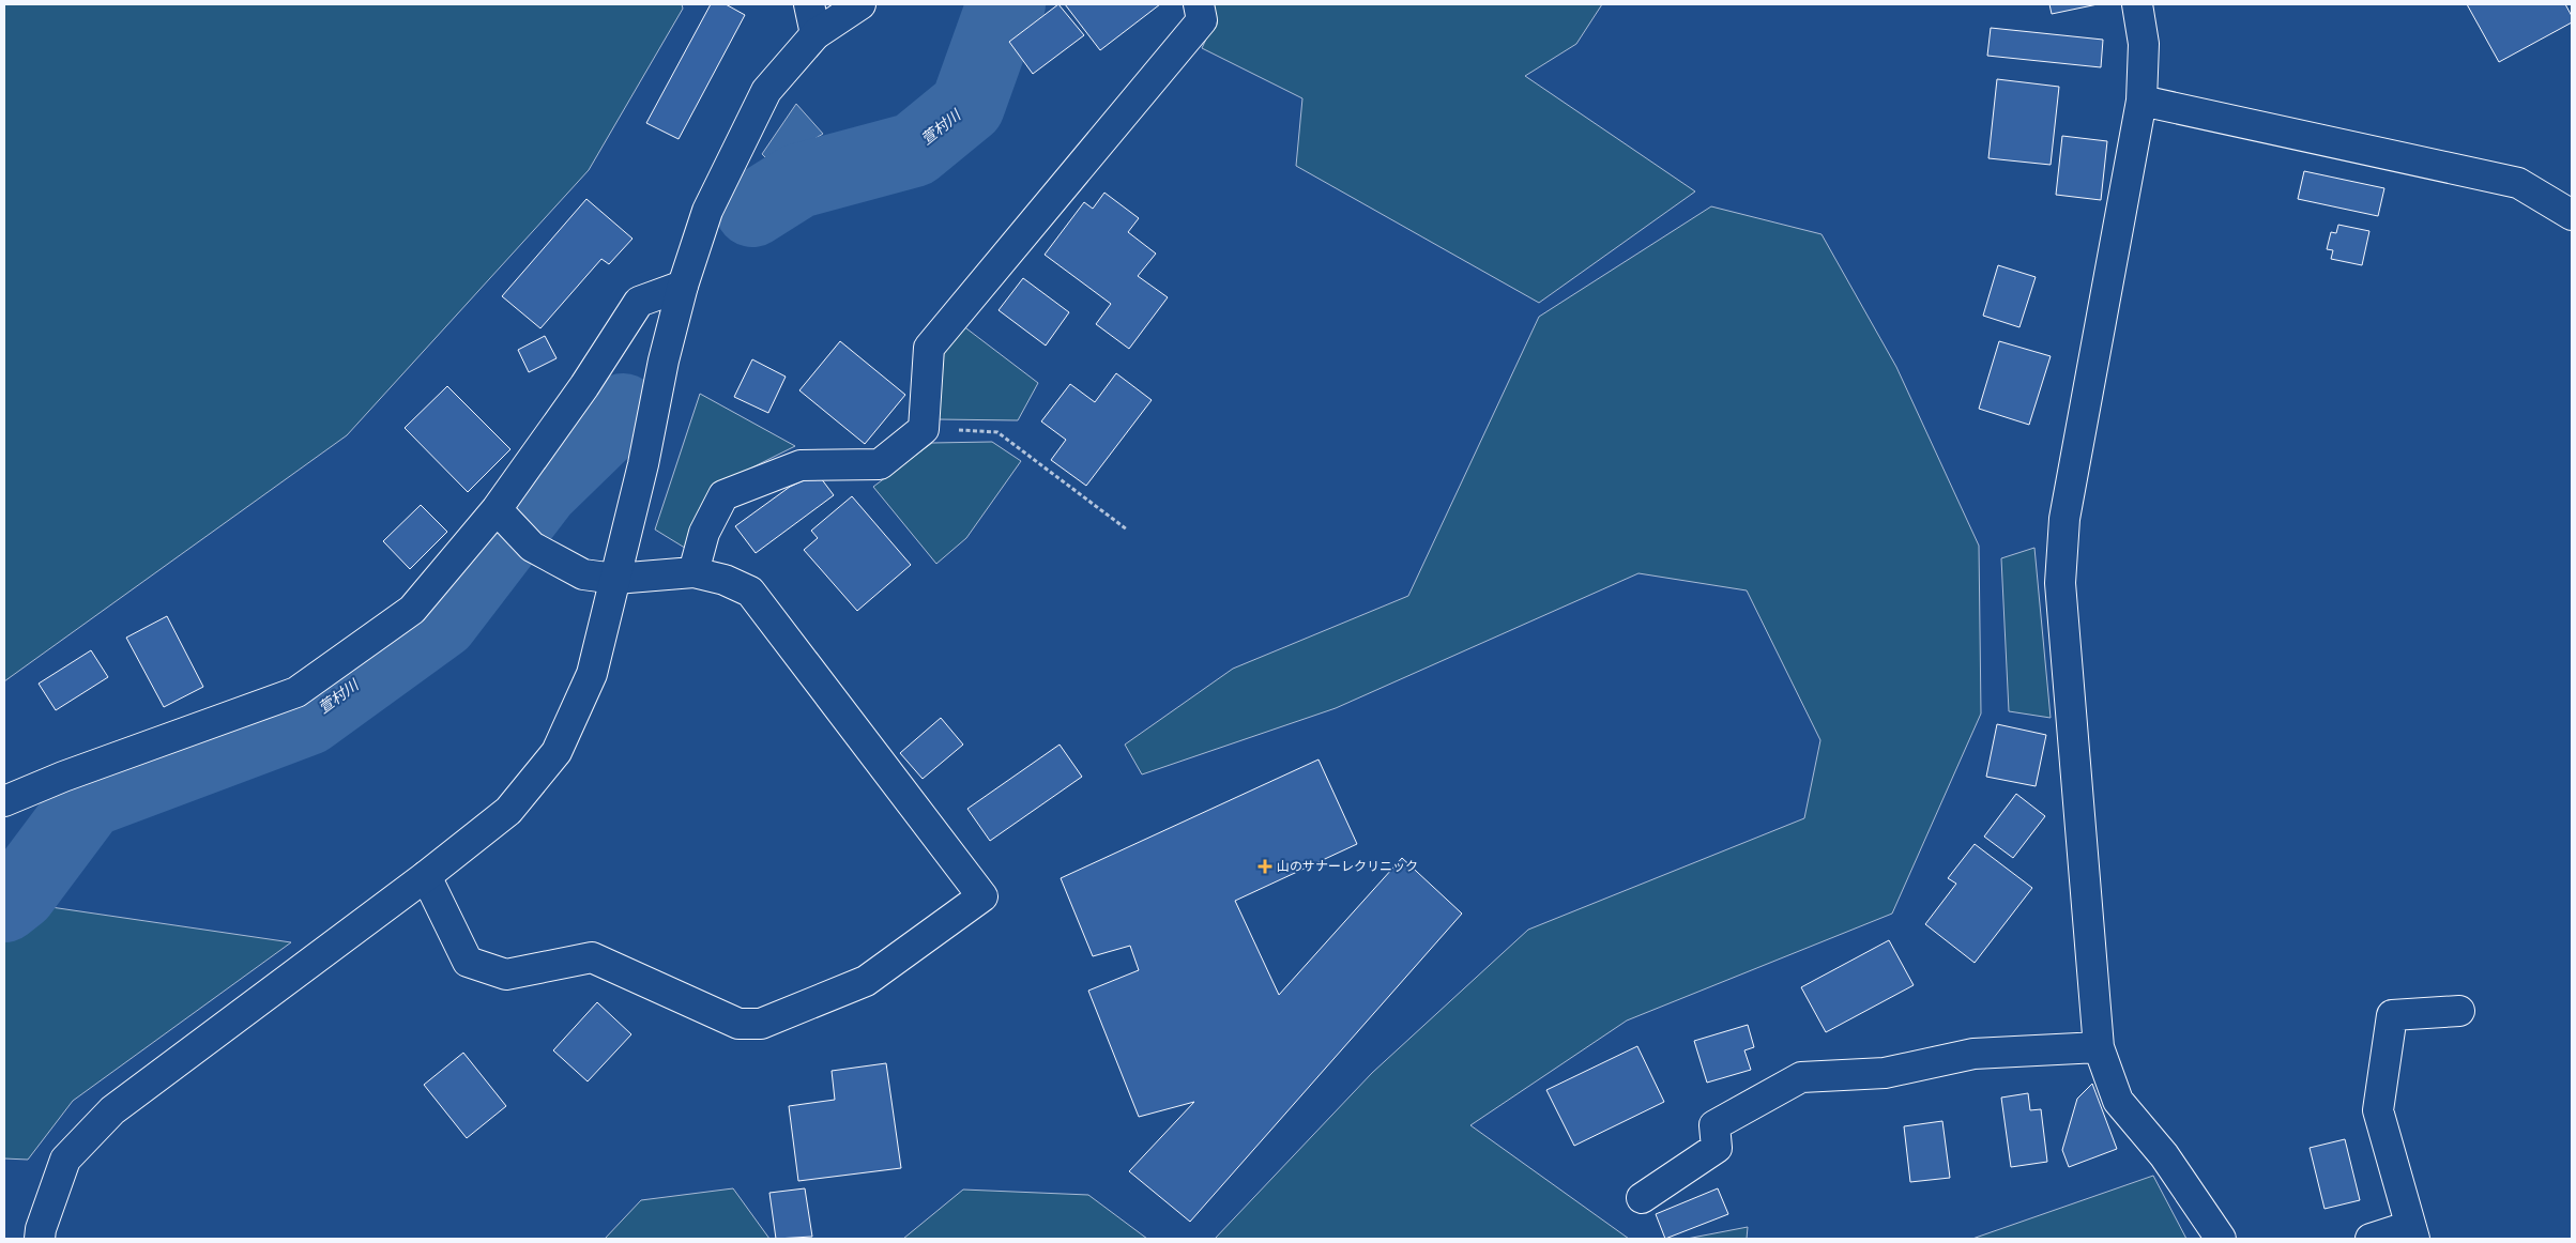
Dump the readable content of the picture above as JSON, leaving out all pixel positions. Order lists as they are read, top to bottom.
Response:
{
  "water": ["萱村川"],
  "places": {
    "health": ["山のサナーレクリニック"]
  }
}
